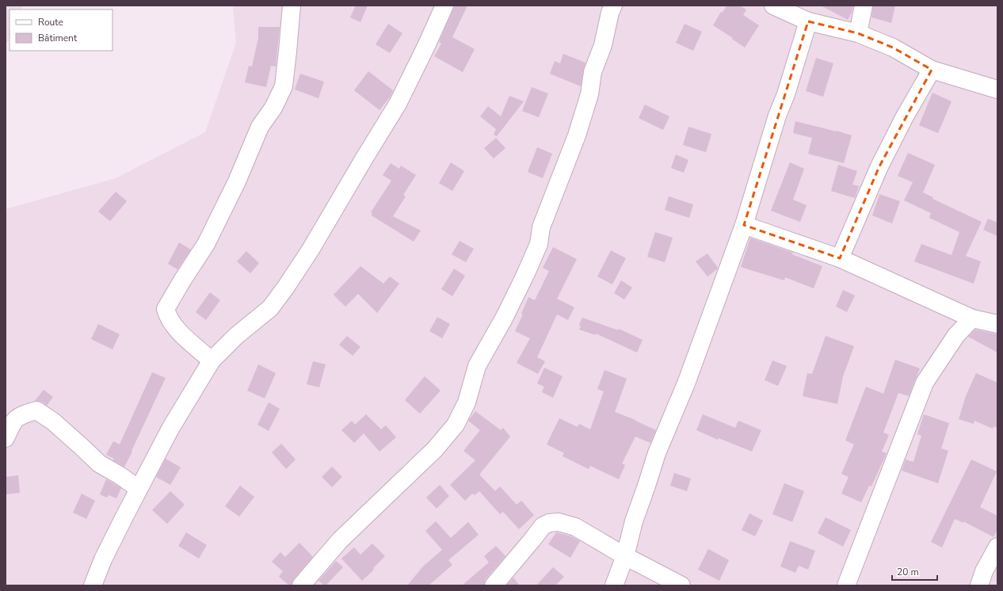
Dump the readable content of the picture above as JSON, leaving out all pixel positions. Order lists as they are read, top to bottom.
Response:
{
  "legend": ["Route", "Bâtiment"],
  "scale_bar": "20 m"
}
